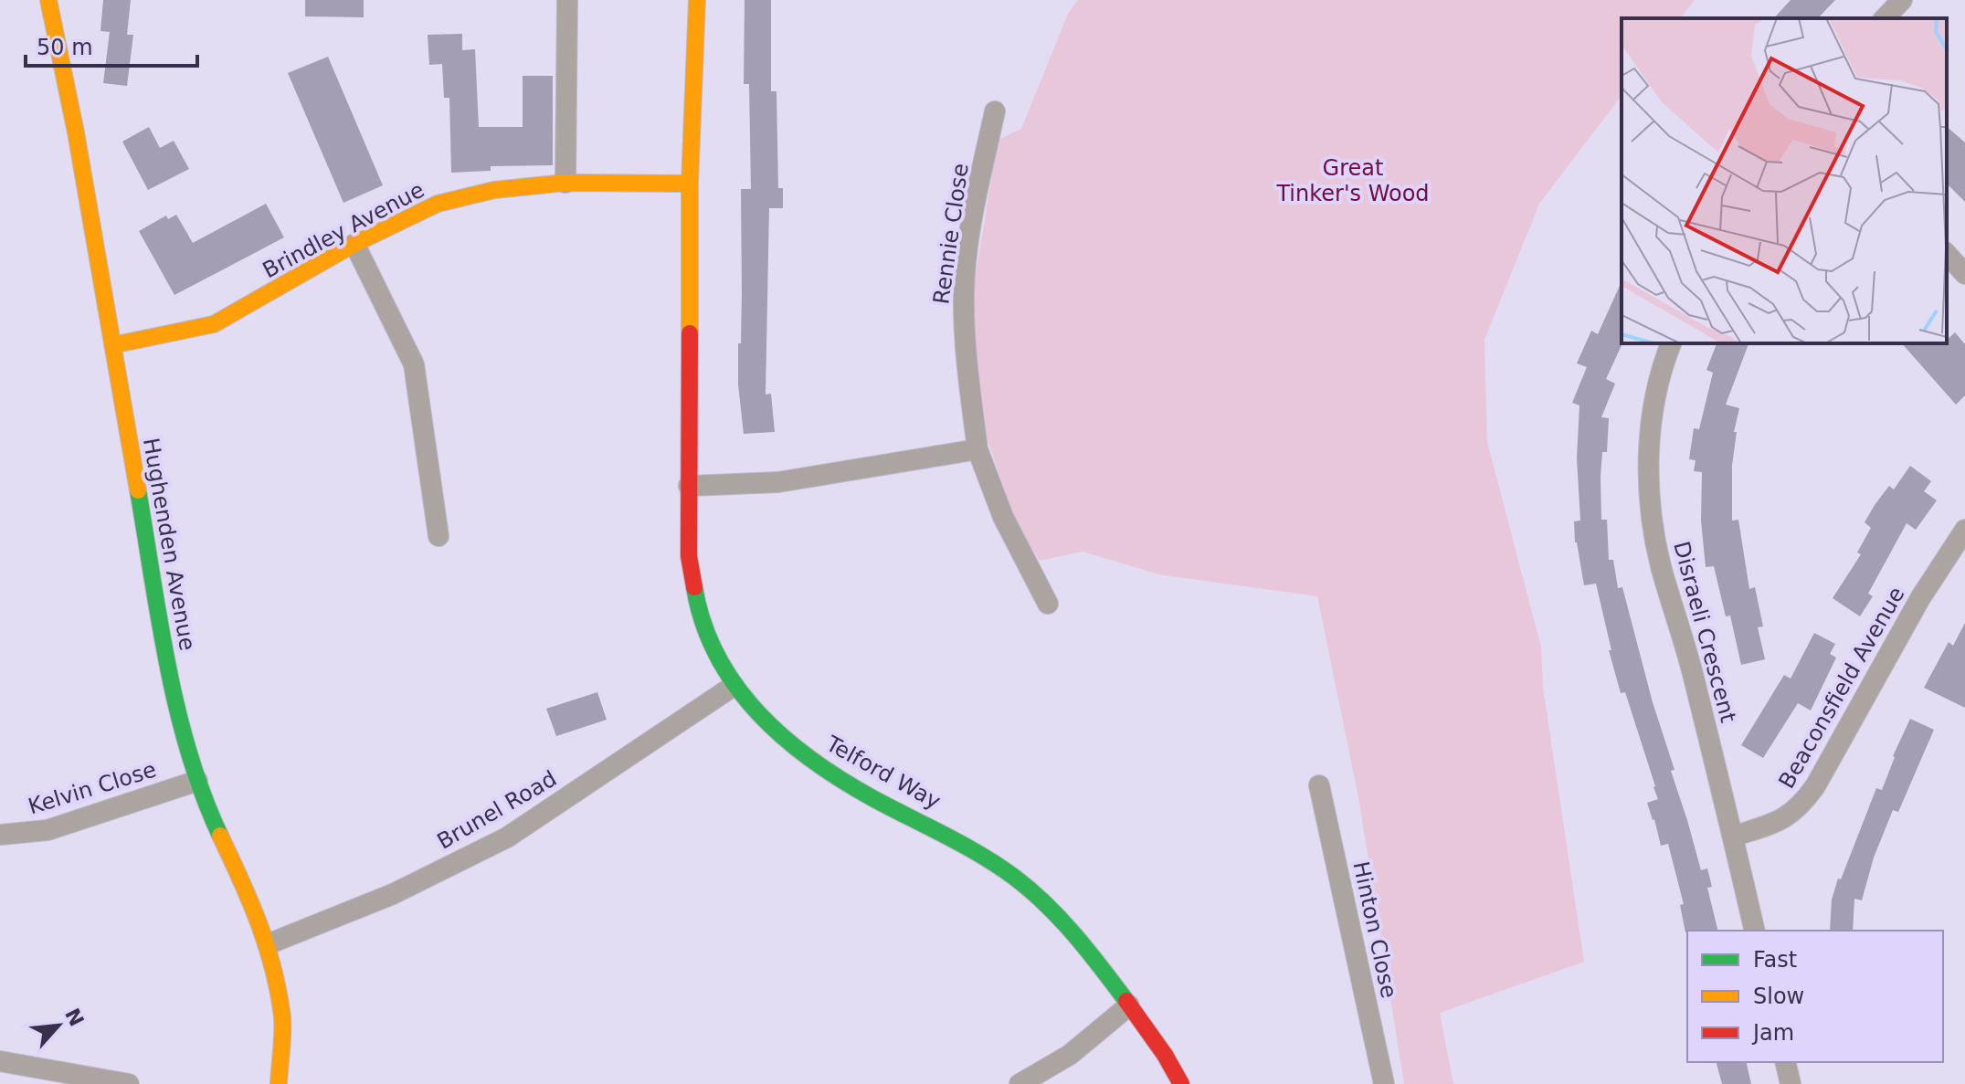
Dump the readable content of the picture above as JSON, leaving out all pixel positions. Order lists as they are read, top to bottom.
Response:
{
  "streets": {
    "street": [
      "Brindley Avenue",
      "Rennie Close",
      "Hughenden Avenue",
      "Disraeli Crescent",
      "Beaconsfield Avenue",
      "Telford Way",
      "Kelvin Close",
      "Brunel Road",
      "Hinton Close"
    ]
  },
  "crossings": [
    ["Brindley Avenue", "Hughenden Avenue"],
    ["Brindley Avenue", "Telford Way"],
    ["Hughenden Avenue", "Kelvin Close"],
    ["Hughenden Avenue", "Brunel Road"],
    ["Disraeli Crescent", "Beaconsfield Avenue"],
    ["Telford Way", "Brunel Road"]
  ],
  "parks": ["Great Tinker's Wood"],
  "legend": ["Fast", "Slow", "Jam"],
  "scale_bar": "50 m",
  "north": "top right"
}
